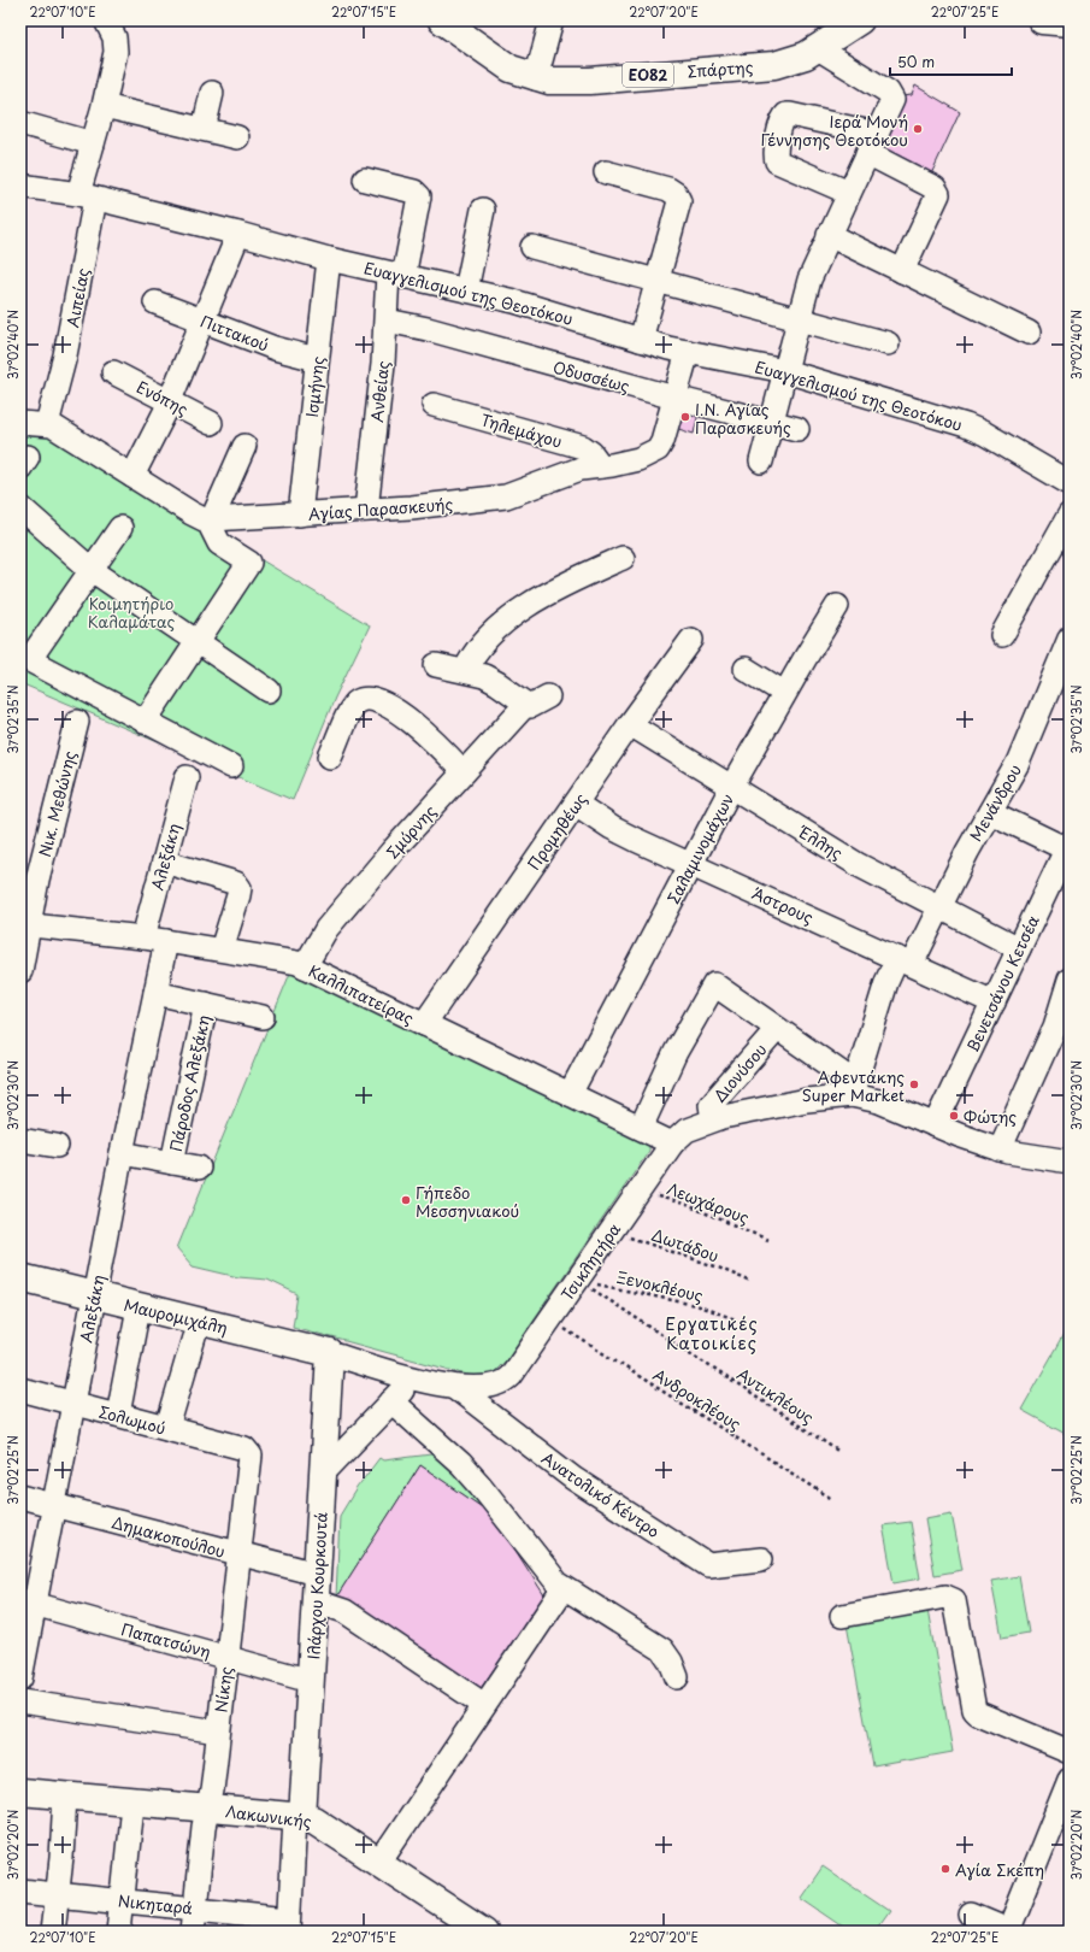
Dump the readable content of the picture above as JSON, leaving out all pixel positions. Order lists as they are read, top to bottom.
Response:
{
  "streets": {
    "main road": [
      "Σπάρτης",
      "ΕΟ82",
      "Μαυρομιχάλη",
      "Ιλάρχου Κουρκουτά",
      "Λακωνικής"
    ],
    "street": [
      "Ευαγγελισμού της Θεοτόκου",
      "Αιπείας",
      "Πιττακού",
      "Οδυσσέως",
      "Ισμήνης",
      "Ανθείας",
      "Ενόπης",
      "Τηλεμάχου",
      "Αγίας Παρασκευής",
      "Μενάνδρου",
      "Νικ. Μεθώνης",
      "Σμύρνης",
      "Προμηθέως",
      "Έλλης",
      "Σαλαμινομάχων",
      "Αλεξάκη",
      "Άστρους",
      "Βενετσάνου Κετσέα",
      "Καλλιπατείρας",
      "Διονύσου",
      "Πάροδος Αλεξάκη",
      "Τσικλητήρα",
      "Σολωμού",
      "Ανατολικό Κέντρο",
      "Δημακοπούλου",
      "Παπατσώνη",
      "Νίκης",
      "Νικηταρά"
    ],
    "path": [
      "Λεωχάρους",
      "Δωτάδου",
      "Ξενοκλέους",
      "Αντικλέους",
      "Ανδροκλέους"
    ]
  },
  "crossings": [
    ["Ευαγγελισμού της Θεοτόκου", "Αιπείας"],
    ["Ευαγγελισμού της Θεοτόκου", "Ισμήνης"],
    ["Ευαγγελισμού της Θεοτόκου", "Ανθείας"],
    ["Ευαγγελισμού της Θεοτόκου", "Αγίας Παρασκευής"],
    ["Αιπείας", "Αγίας Παρασκευής"],
    ["Πιττακού", "Ισμήνης"],
    ["Οδυσσέως", "Ανθείας"],
    ["Οδυσσέως", "Αγίας Παρασκευής"],
    ["Ισμήνης", "Αγίας Παρασκευής"],
    ["Ανθείας", "Αγίας Παρασκευής"],
    ["Τηλεμάχου", "Αγίας Παρασκευής"],
    ["Μενάνδρου", "Έλλης"],
    ["Μενάνδρου", "Άστρους"],
    ["Μενάνδρου", "Τσικλητήρα"],
    ["Νικ. Μεθώνης", "Καλλιπατείρας"],
    ["Σμύρνης", "Καλλιπατείρας"],
    ["Προμηθέως", "Έλλης"],
    ["Προμηθέως", "Άστρους"],
    ["Προμηθέως", "Καλλιπατείρας"],
    ["Έλλης", "Σαλαμινομάχων"],
    ["Έλλης", "Βενετσάνου Κετσέα"],
    ["Σαλαμινομάχων", "Άστρους"],
    ["Σαλαμινομάχων", "Καλλιπατείρας"],
    ["Αλεξάκη", "Καλλιπατείρας"],
    ["Αλεξάκη", "Μαυρομιχάλη"],
    ["Αλεξάκη", "Σολωμού"],
    ["Αλεξάκη", "Δημακοπούλου"],
    ["Αλεξάκη", "Παπατσώνη"],
    ["Άστρους", "Βενετσάνου Κετσέα"],
    ["Βενετσάνου Κετσέα", "Τσικλητήρα"],
    ["Καλλιπατείρας", "Τσικλητήρα"],
    ["Διονύσου", "Τσικλητήρα"],
    ["Λεωχάρους", "Τσικλητήρα"],
    ["Δωτάδου", "Τσικλητήρα"],
    ["Τσικλητήρα", "Ξενοκλέους"],
    ["Τσικλητήρα", "Αντικλέους"],
    ["Τσικλητήρα", "Ανδροκλέους"],
    ["Τσικλητήρα", "Ανατολικό Κέντρο"],
    ["Ξενοκλέους", "Αντικλέους"],
    ["Μαυρομιχάλη", "Ιλάρχου Κουρκουτά"],
    ["Σολωμού", "Νίκης"],
    ["Δημακοπούλου", "Ιλάρχου Κουρκουτά"],
    ["Δημακοπούλου", "Νίκης"],
    ["Ιλάρχου Κουρκουτά", "Παπατσώνη"],
    ["Ιλάρχου Κουρκουτά", "Λακωνικής"],
    ["Παπατσώνη", "Νίκης"],
    ["Νίκης", "Λακωνικής"],
    ["Νίκης", "Νικηταρά"]
  ],
  "districts": ["Εργατικές Κατοικίες"],
  "parks": ["Κοιμητήριο Καλαμάτας"],
  "places": [
    "Ιερά Μονή Γέννησης Θεοτόκου",
    "Ι.Ν. Αγίας Παρασκευής",
    "Αφεντάκης Super Market",
    "Φώτης",
    "Γήπεδο Μεσσηνιακού",
    "Αγία Σκέπη"
  ],
  "scale_bar": "50 m",
  "coordinates": [
    "22°07'10\"E",
    "22°07'15\"E",
    "22°07'20\"E",
    "22°07'25\"E",
    "37°02'40\"N",
    "37°02'35\"N",
    "37°02'30\"N",
    "37°02'25\"N",
    "37°02'20\"N"
  ]
}
